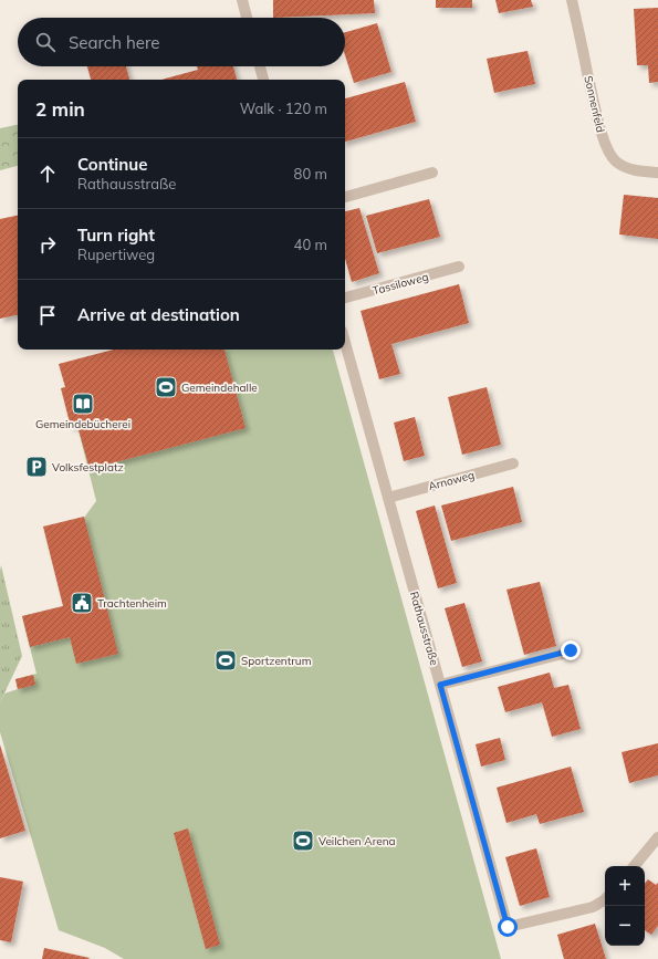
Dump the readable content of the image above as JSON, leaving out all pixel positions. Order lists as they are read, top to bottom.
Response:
{
  "streets": {
    "street": [
      "Sonnenfeld",
      "Tassiloweg",
      "Arnoweg",
      "Rathausstraße"
    ]
  },
  "crossings": [
    ["Arnoweg", "Rathausstraße"]
  ],
  "places": {
    "sports": ["Gemeindehalle", "Sportzentrum", "Veilchen Arena"],
    "library": ["Gemeindebücherei"],
    "parking": ["Volksfestplatz"],
    "public building": ["Trachtenheim"]
  },
  "page": {
    "search": "Search here",
    "heading": ["2 min", "Walk · 120 m"],
    "list": [
      ["Continue", "Rathausstraße", "80 m"],
      ["Turn right", "Rupertiweg", "40 m"],
      "Arrive at destination"
    ],
    "map_buttons": ["+", "−"]
  }
}
